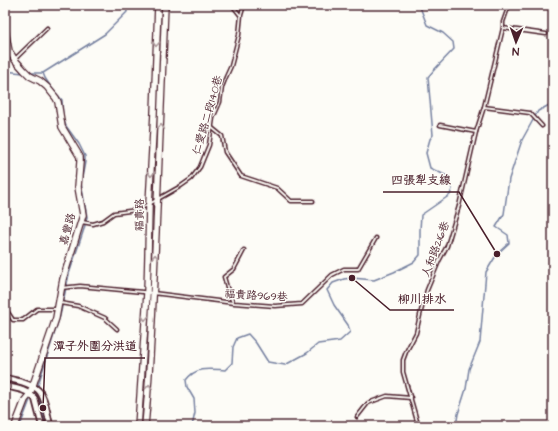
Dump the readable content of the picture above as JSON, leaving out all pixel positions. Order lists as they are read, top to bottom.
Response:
{
  "streets": {
    "street": ["福貴路", "嘉豐路"],
    "lane": ["仁愛路二段140巷", "人和路216巷", "福貴路969巷"]
  },
  "crossings": [
    ["仁愛路二段140巷", "福貴路"],
    ["仁愛路二段140巷", "嘉豐路"],
    ["福貴路", "福貴路969巷"],
    ["嘉豐路", "福貴路969巷"]
  ],
  "places": ["四張犁支線", "柳川排水", "潭子外圍分洪道"],
  "north": "bottom"
}
